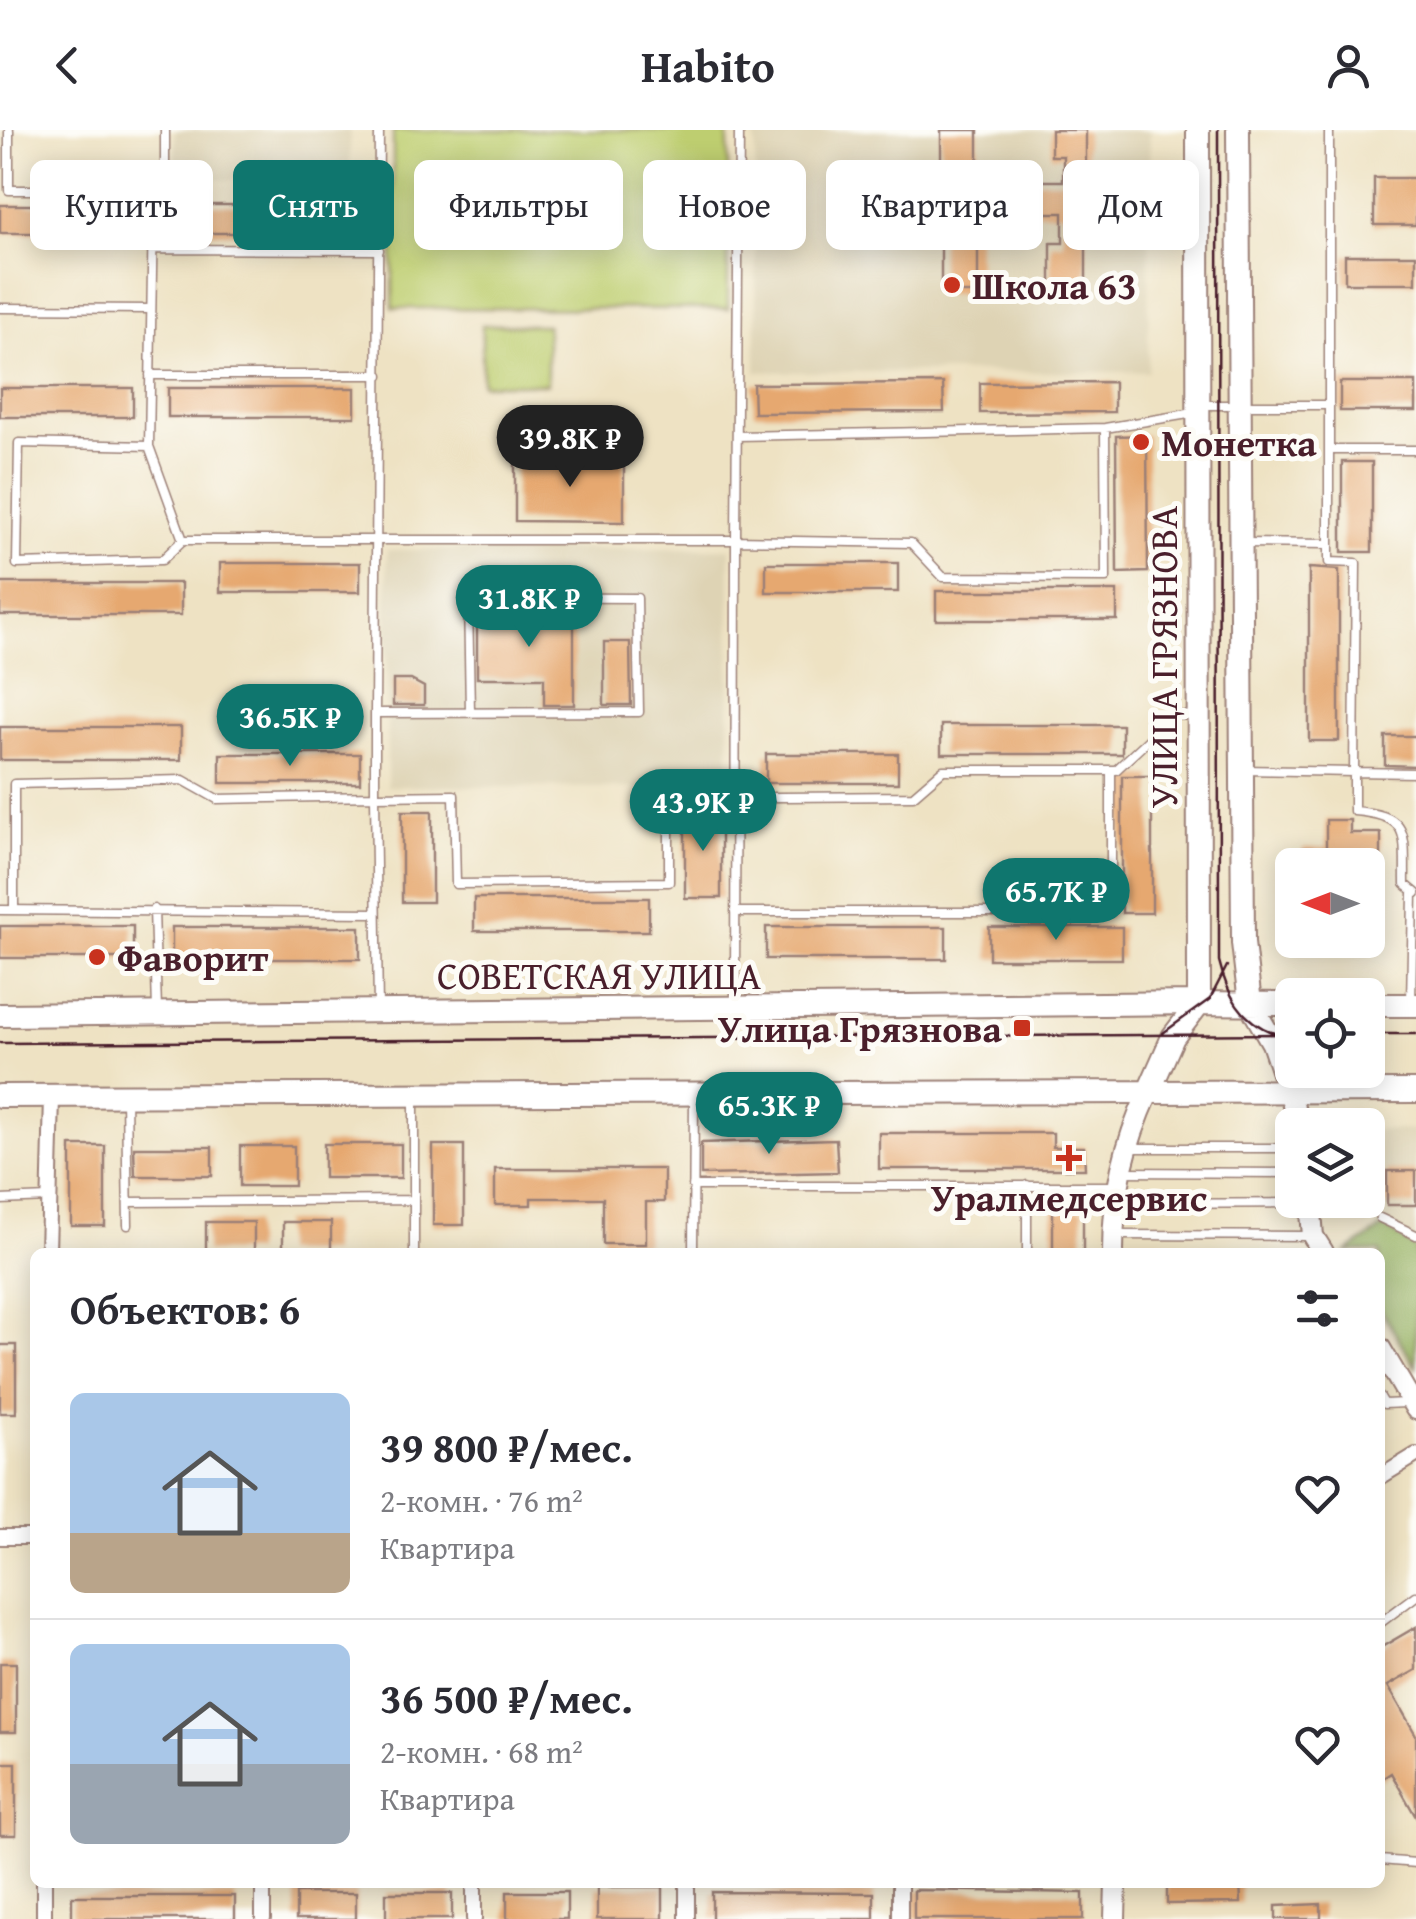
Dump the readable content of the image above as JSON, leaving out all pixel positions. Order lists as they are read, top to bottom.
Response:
{
  "streets": {
    "main road": ["УЛИЦА ГРЯЗНОВА", "СОВЕТСКАЯ УЛИЦА"]
  },
  "crossings": [
    ["УЛИЦА ГРЯЗНОВА", "СОВЕТСКАЯ УЛИЦА"]
  ],
  "places": {
    "other": ["Школа 63", "Монетка", "Фаворит"],
    "transit": ["Улица Грязнова"],
    "health": ["Уралмедсервис"]
  },
  "north": "left",
  "page": {
    "header": "Habito",
    "chip": [
      "Купить",
      "Снять",
      "Фильтры",
      "Новое",
      "Квартира",
      "Дом"
    ],
    "price": [
      "39.8K ₽",
      "31.8K ₽",
      "36.5K ₽",
      "43.9K ₽",
      "65.7K ₽",
      "65.3K ₽"
    ],
    "heading": "Объектов: 6",
    "list": [
      {
        "name": "39 800 ₽/мес.",
        "note": "2-комн. · 76 m² · Квартира"
      },
      {
        "name": "36 500 ₽/мес.",
        "note": "2-комн. · 68 m² · Квартира"
      }
    ]
  }
}
